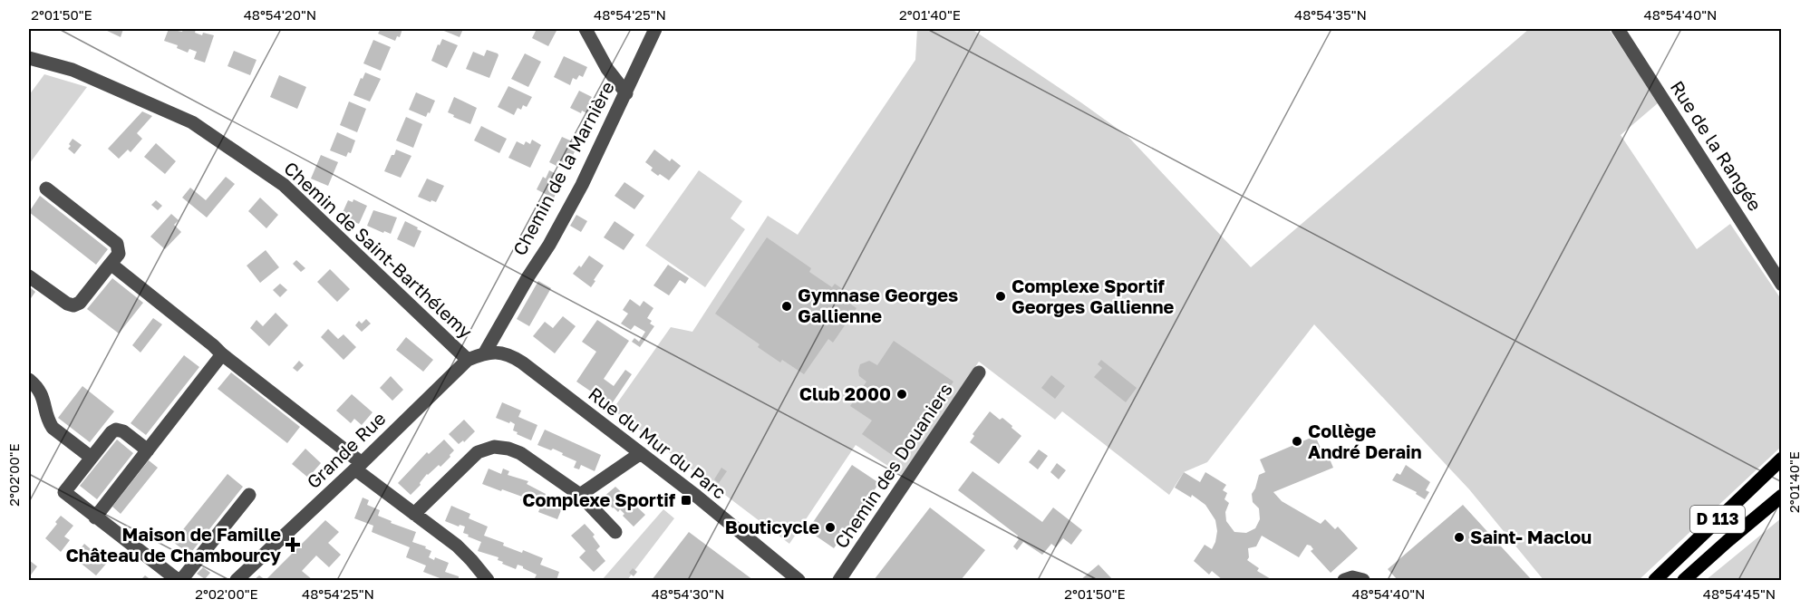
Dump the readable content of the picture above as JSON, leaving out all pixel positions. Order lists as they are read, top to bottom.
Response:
{
  "streets": {
    "main road": ["D 113"],
    "street": [
      "Rue de la Rangée",
      "Chemin de la Marnière",
      "Chemin de Saint-Barthélemy",
      "Rue du Mur du Parc",
      "Grande Rue",
      "Chemin des Douaniers"
    ]
  },
  "crossings": [
    ["Chemin de la Marnière", "Rue du Mur du Parc"],
    ["Chemin de la Marnière", "Grande Rue"],
    ["Chemin de Saint-Barthélemy", "Grande Rue"],
    ["Rue du Mur du Parc", "Grande Rue"]
  ],
  "places": {
    "other": [
      "Complexe Sportif Georges Gallienne",
      "Gymnase Georges Gallienne",
      "Club 2000",
      "Collège André Derain",
      "Bouticycle",
      "Saint- Maclou"
    ],
    "transit": ["Complexe Sportif"],
    "health": ["Maison de Famille Château de Chambourcy"]
  },
  "coordinates": [
    "2°01'50\"E",
    "48°54'20\"N",
    "48°54'25\"N",
    "2°01'40\"E",
    "48°54'35\"N",
    "48°54'40\"N",
    "2°02'00\"E",
    "48°54'30\"N",
    "48°54'45\"N"
  ]
}
